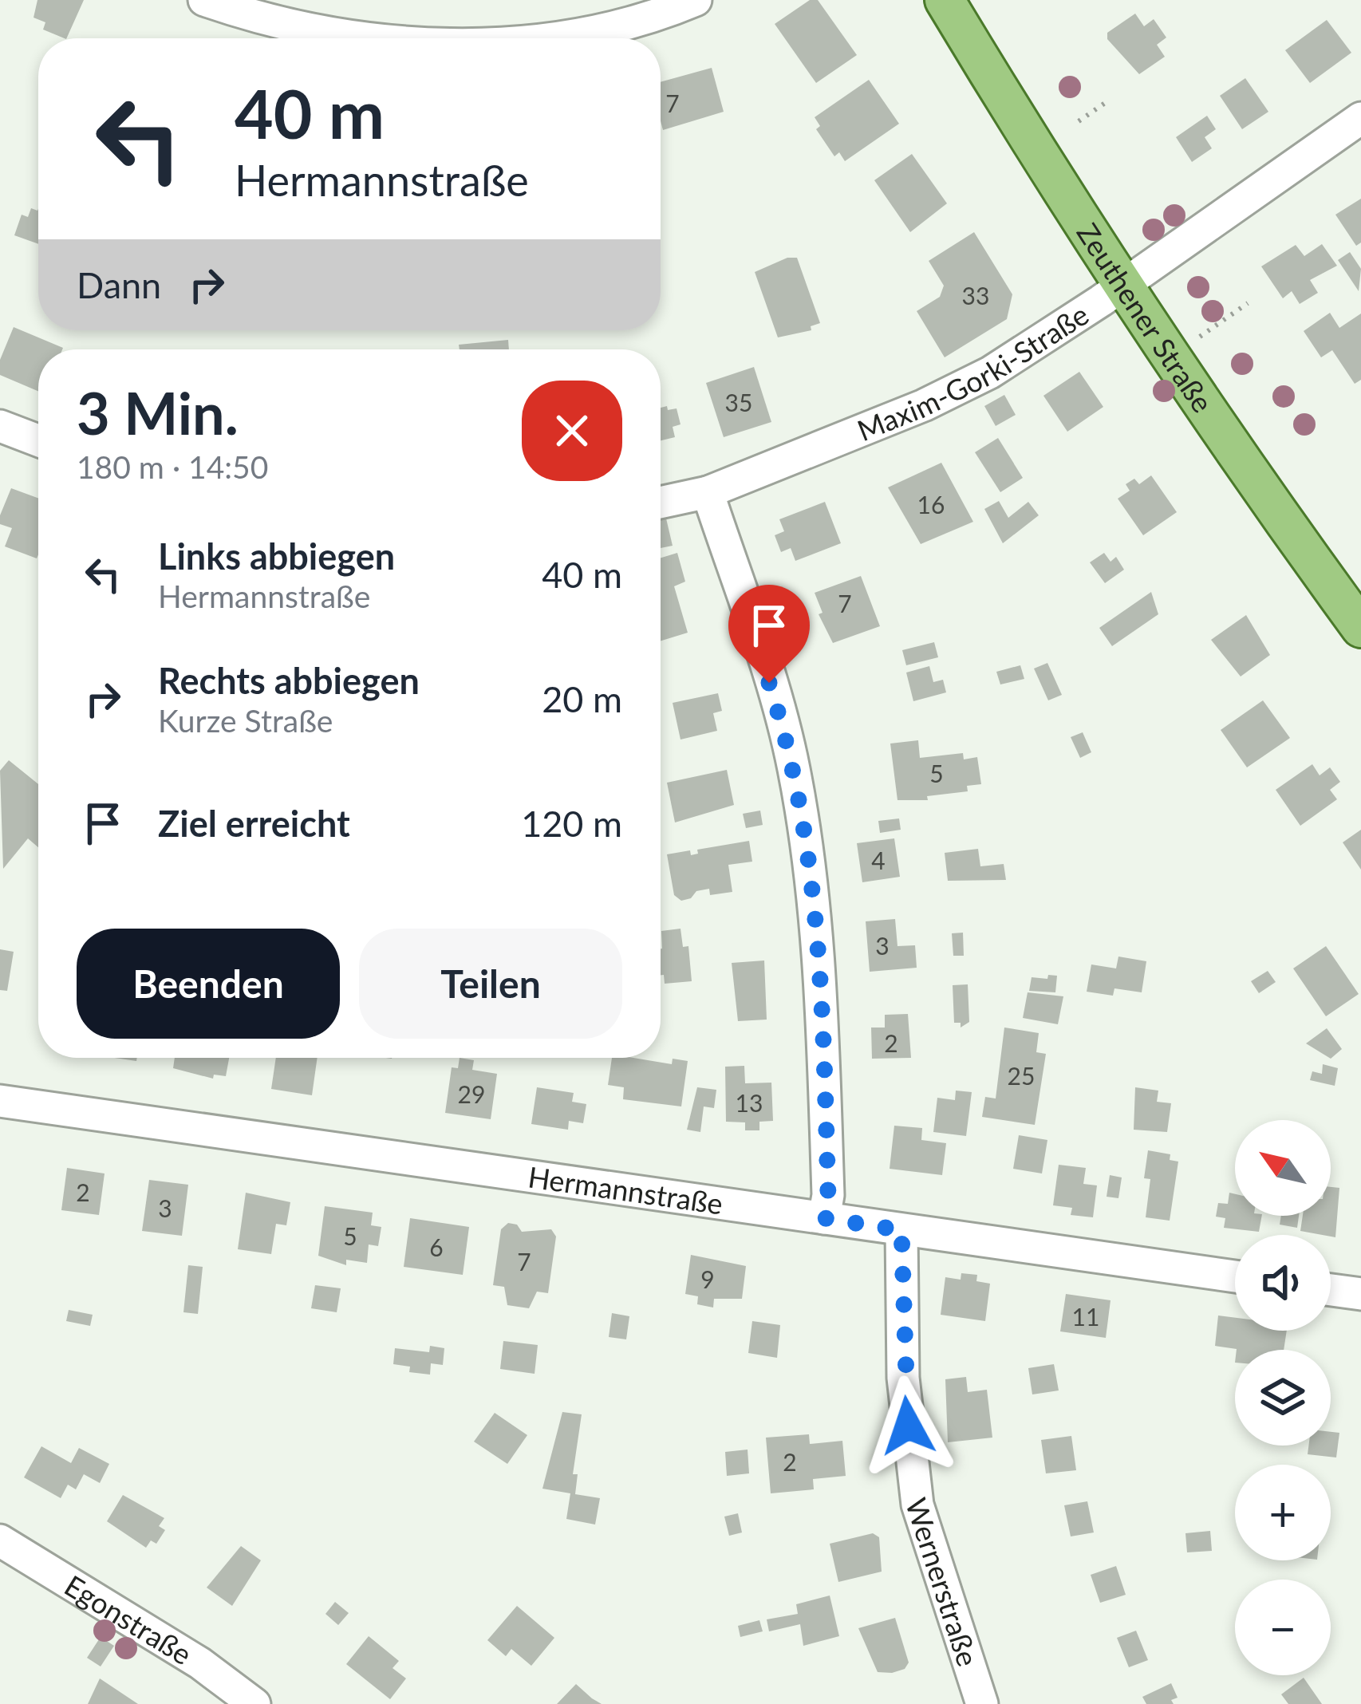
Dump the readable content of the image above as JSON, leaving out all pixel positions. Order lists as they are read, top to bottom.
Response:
{
  "streets": {
    "main road": ["Zeuthener Straße"],
    "street": [
      "Maxim-Gorki-Straße",
      "Hermannstraße",
      "Wernerstraße",
      "Egonstraße"
    ]
  },
  "crossings": [
    ["Zeuthener Straße", "Maxim-Gorki-Straße"],
    ["Hermannstraße", "Wernerstraße"]
  ],
  "house_numbers": [
    "7",
    "33",
    "35",
    "16",
    "7",
    "5",
    "4",
    "3",
    "2",
    "25",
    "29",
    "13",
    "2",
    "3",
    "5",
    "6",
    "7",
    "9",
    "11",
    "2"
  ],
  "north": "top left",
  "page": {
    "turn": ["40 m", "Hermannstraße"],
    "then": "Dann",
    "heading": ["3 Min.", "180 m · 14:50"],
    "list": [
      {
        "name": "Links abbiegen",
        "note": "Hermannstraße",
        "value": "40 m"
      },
      {
        "name": "Rechts abbiegen",
        "note": "Kurze Straße",
        "value": "20 m"
      },
      {
        "name": "Ziel erreicht",
        "value": "120 m"
      }
    ],
    "buttons": ["Beenden", "Teilen"],
    "map_buttons": ["+", "−"]
  }
}
